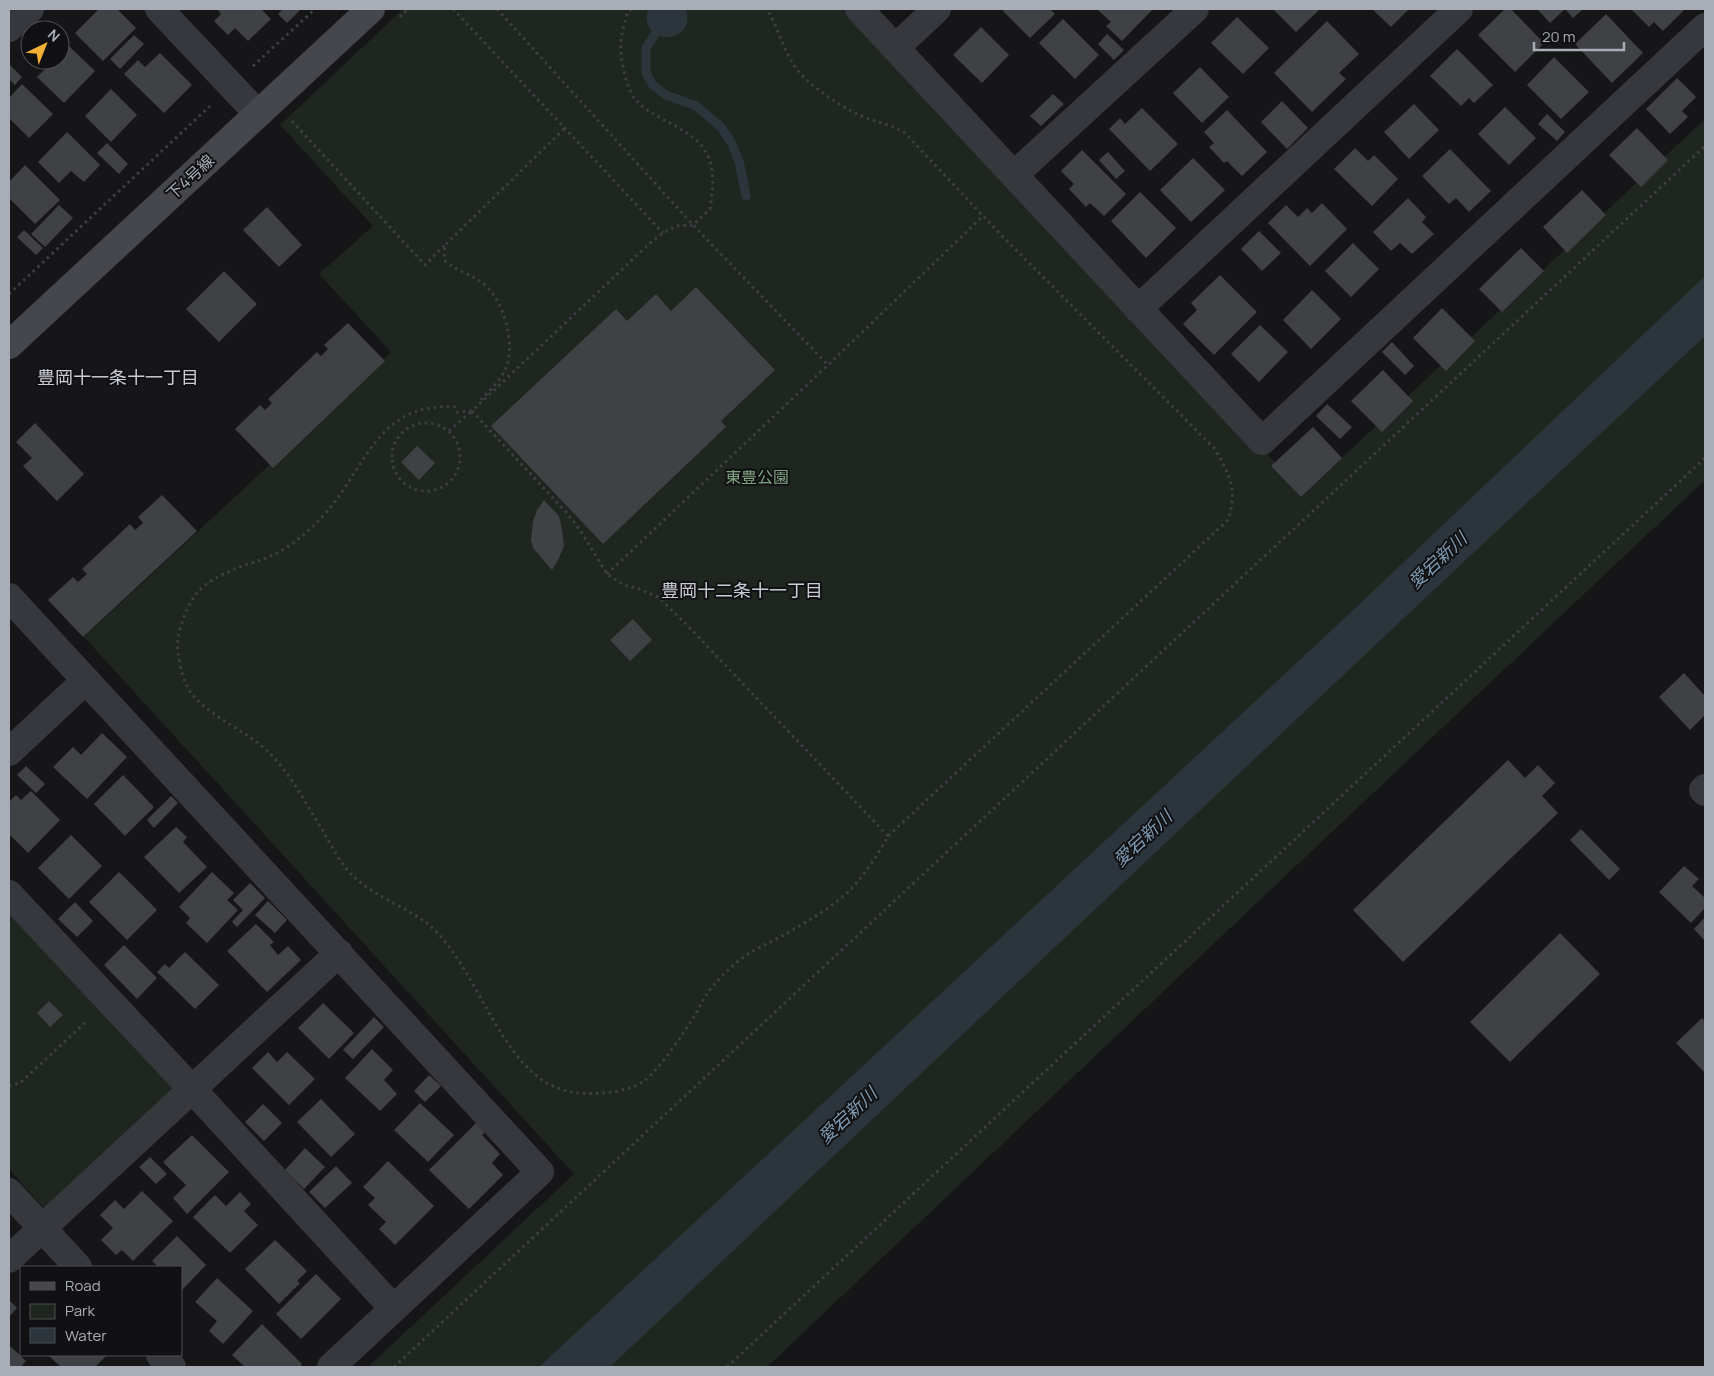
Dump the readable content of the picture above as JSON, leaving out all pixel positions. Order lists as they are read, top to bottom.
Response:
{
  "streets": {
    "street": ["下4号線"]
  },
  "districts": ["豊岡十一条十一丁目", "豊岡十二条十一丁目"],
  "water": ["愛宕新川"],
  "parks": ["東豊公園"],
  "legend": ["Road", "Park", "Water"],
  "scale_bar": "20 m",
  "north": "top right"
}
